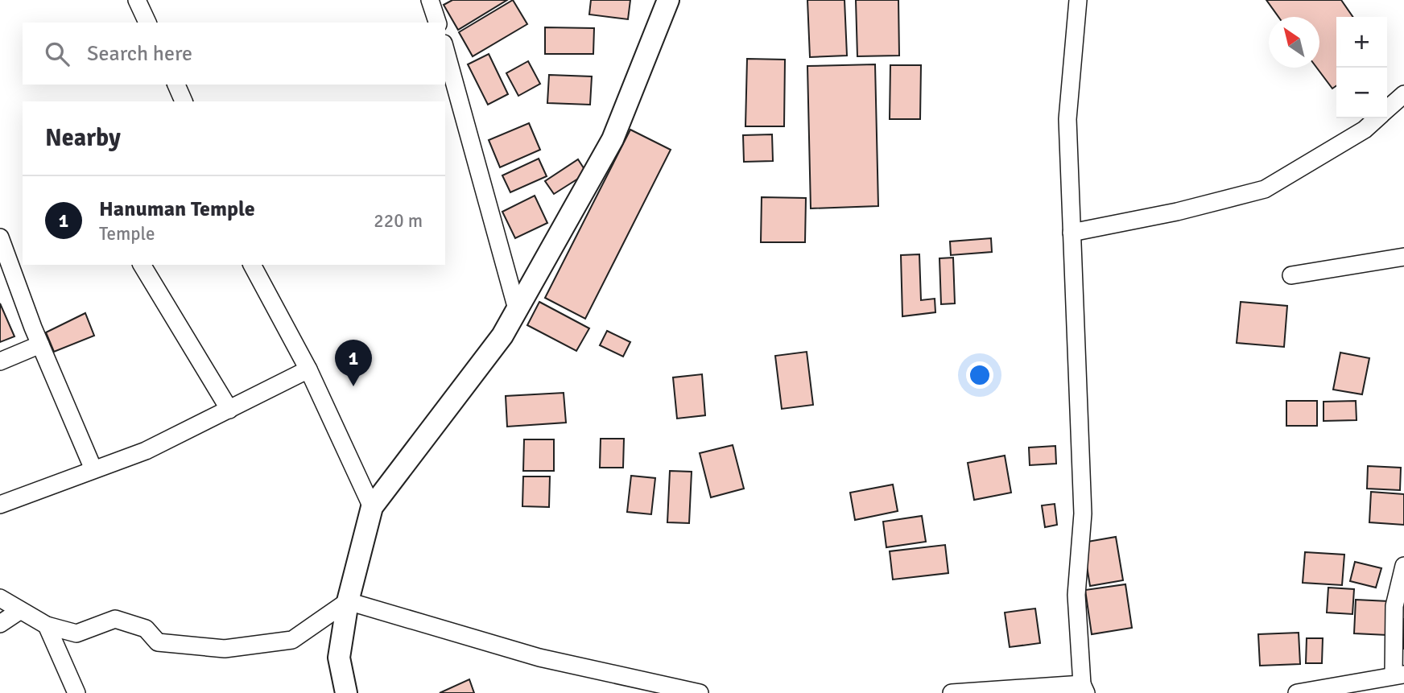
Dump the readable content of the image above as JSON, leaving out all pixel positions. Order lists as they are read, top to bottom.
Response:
{
  "north": "top left",
  "page": {
    "map_buttons": ["+", "−"],
    "search": "Search here",
    "heading": "Nearby",
    "list": [
      {
        "mark": "1",
        "name": "Hanuman Temple",
        "note": "Temple",
        "value": "220 m"
      }
    ],
    "pins": "1"
  }
}
